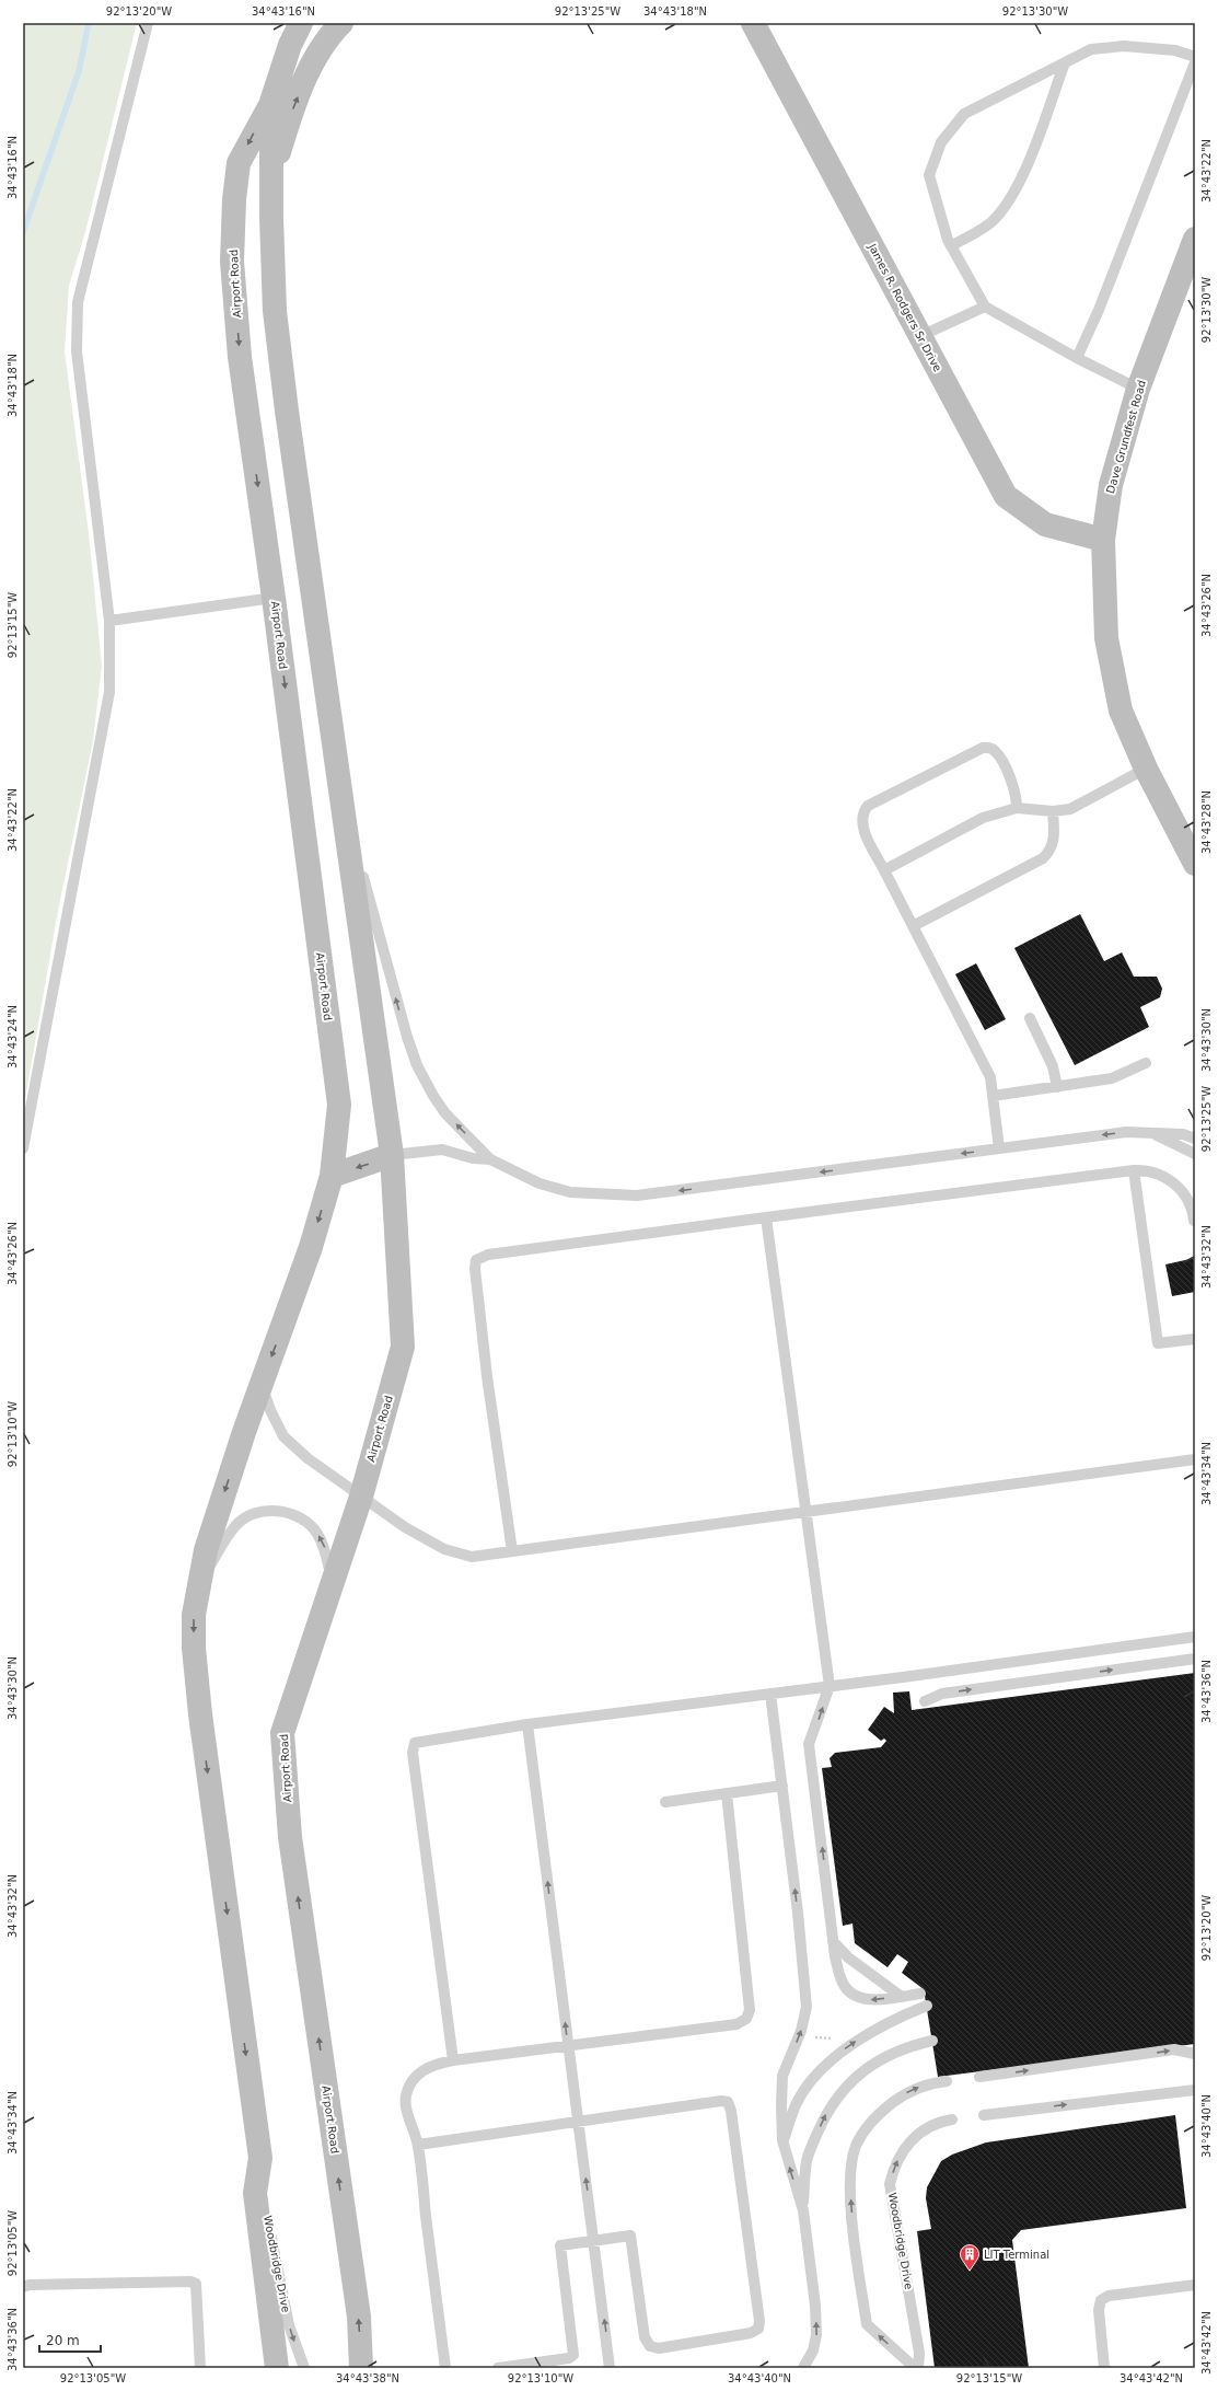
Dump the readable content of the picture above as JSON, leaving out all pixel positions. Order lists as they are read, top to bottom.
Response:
{
  "streets": {
    "main road": ["Airport Road", "James R. Rodgers Sr Drive", "Dave Grundfest Road"],
    "lane": ["Woodbridge Drive"]
  },
  "crossings": [
    ["Airport Road", "Woodbridge Drive"],
    ["James R. Rodgers Sr Drive", "Dave Grundfest Road"]
  ],
  "places": {
    "building": ["LIT Terminal"]
  },
  "scale_bar": "20 m",
  "coordinates": [
    "92°13'20\"W",
    "34°43'16\"N",
    "92°13'25\"W",
    "34°43'18\"N",
    "92°13'30\"W",
    "34°43'22\"N",
    "34°43'26\"N",
    "92°13'15\"W",
    "34°43'28\"N",
    "34°43'24\"N",
    "34°43'30\"N",
    "34°43'32\"N",
    "92°13'10\"W",
    "34°43'34\"N",
    "34°43'36\"N",
    "34°43'40\"N",
    "92°13'05\"W",
    "34°43'42\"N",
    "34°43'38\"N"
  ]
}
